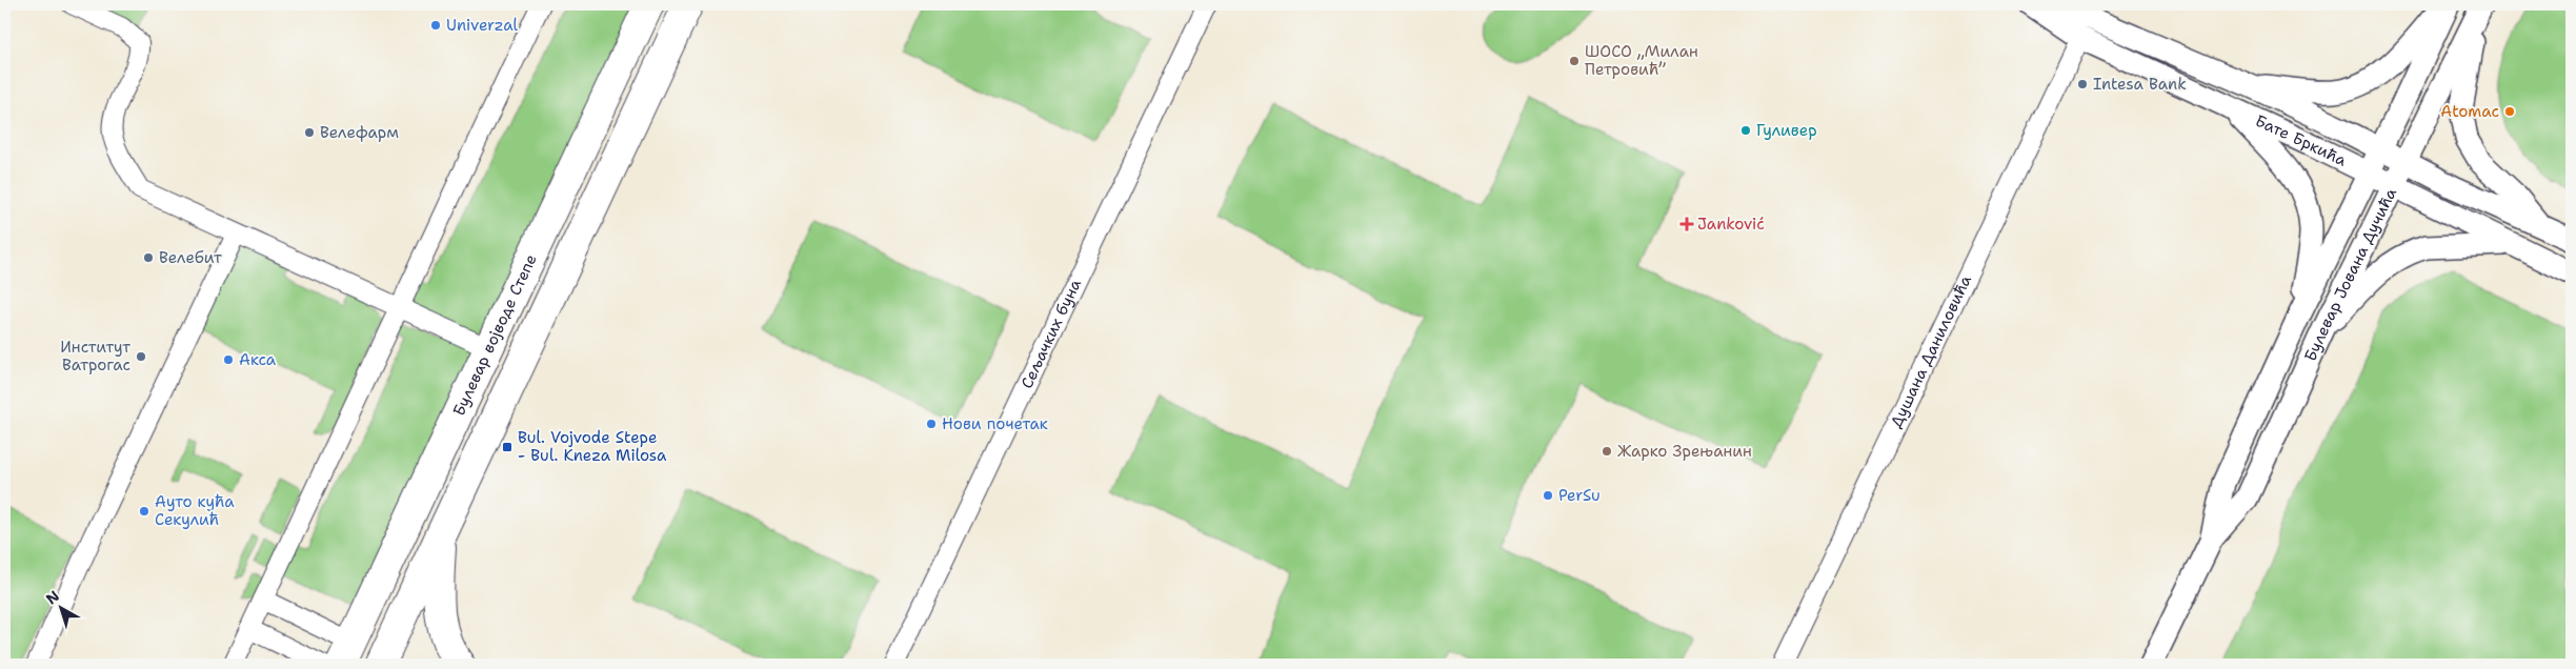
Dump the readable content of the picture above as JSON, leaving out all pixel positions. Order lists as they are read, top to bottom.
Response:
{
  "streets": {
    "main road": ["Булевар војводе Степе"],
    "street": [
      "Бате Бркића",
      "Булевар Јована Дучића",
      "Сељачких буна",
      "Душана Даниловића"
    ]
  },
  "crossings": [
    ["Бате Бркића", "Булевар Јована Дучића"],
    ["Бате Бркића", "Душана Даниловића"]
  ],
  "places": {
    "other": [
      "Univerzal",
      "ШОСО „Милан Петровић”",
      "Intesa Bank",
      "Atomac",
      "Гуливер",
      "Велефарм",
      "Велебит",
      "Институт Ватрогас",
      "Акса",
      "Нови почетак",
      "Жарко Зрењанин",
      "PerSu",
      "Ауто кућа Секулић"
    ],
    "health": ["Janković"],
    "transit": ["Bul. Vojvode Stepe - Bul. Kneza Milosa"]
  },
  "north": "top left"
}
